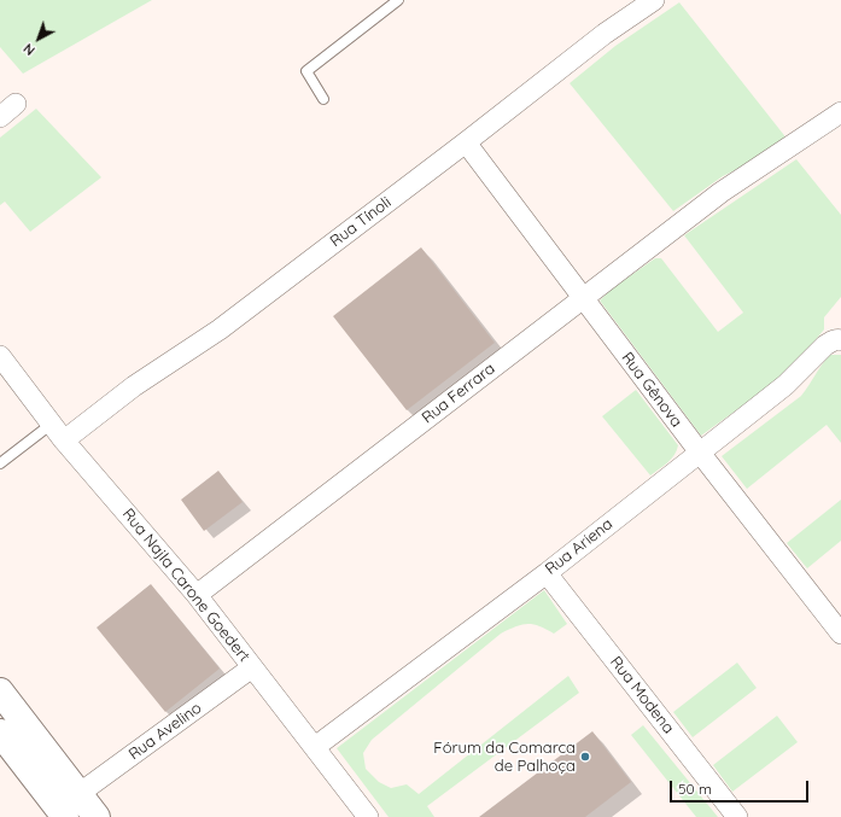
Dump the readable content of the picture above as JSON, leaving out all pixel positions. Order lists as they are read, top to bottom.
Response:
{
  "streets": {
    "street": [
      "Rua Tínoli",
      "Rua Gênova",
      "Rua Ferrara",
      "Rua Ariena",
      "Rua Najla Carone Goedert",
      "Rua Modena",
      "Rua Avelino"
    ]
  },
  "crossings": [
    ["Rua Tínoli", "Rua Gênova"],
    ["Rua Tínoli", "Rua Najla Carone Goedert"],
    ["Rua Gênova", "Rua Ferrara"],
    ["Rua Gênova", "Rua Ariena"],
    ["Rua Ferrara", "Rua Najla Carone Goedert"],
    ["Rua Ariena", "Rua Najla Carone Goedert"],
    ["Rua Ariena", "Rua Modena"],
    ["Rua Najla Carone Goedert", "Rua Avelino"]
  ],
  "places": ["Fórum da Comarca de Palhoça"],
  "scale_bar": "50 m",
  "north": "bottom left"
}
